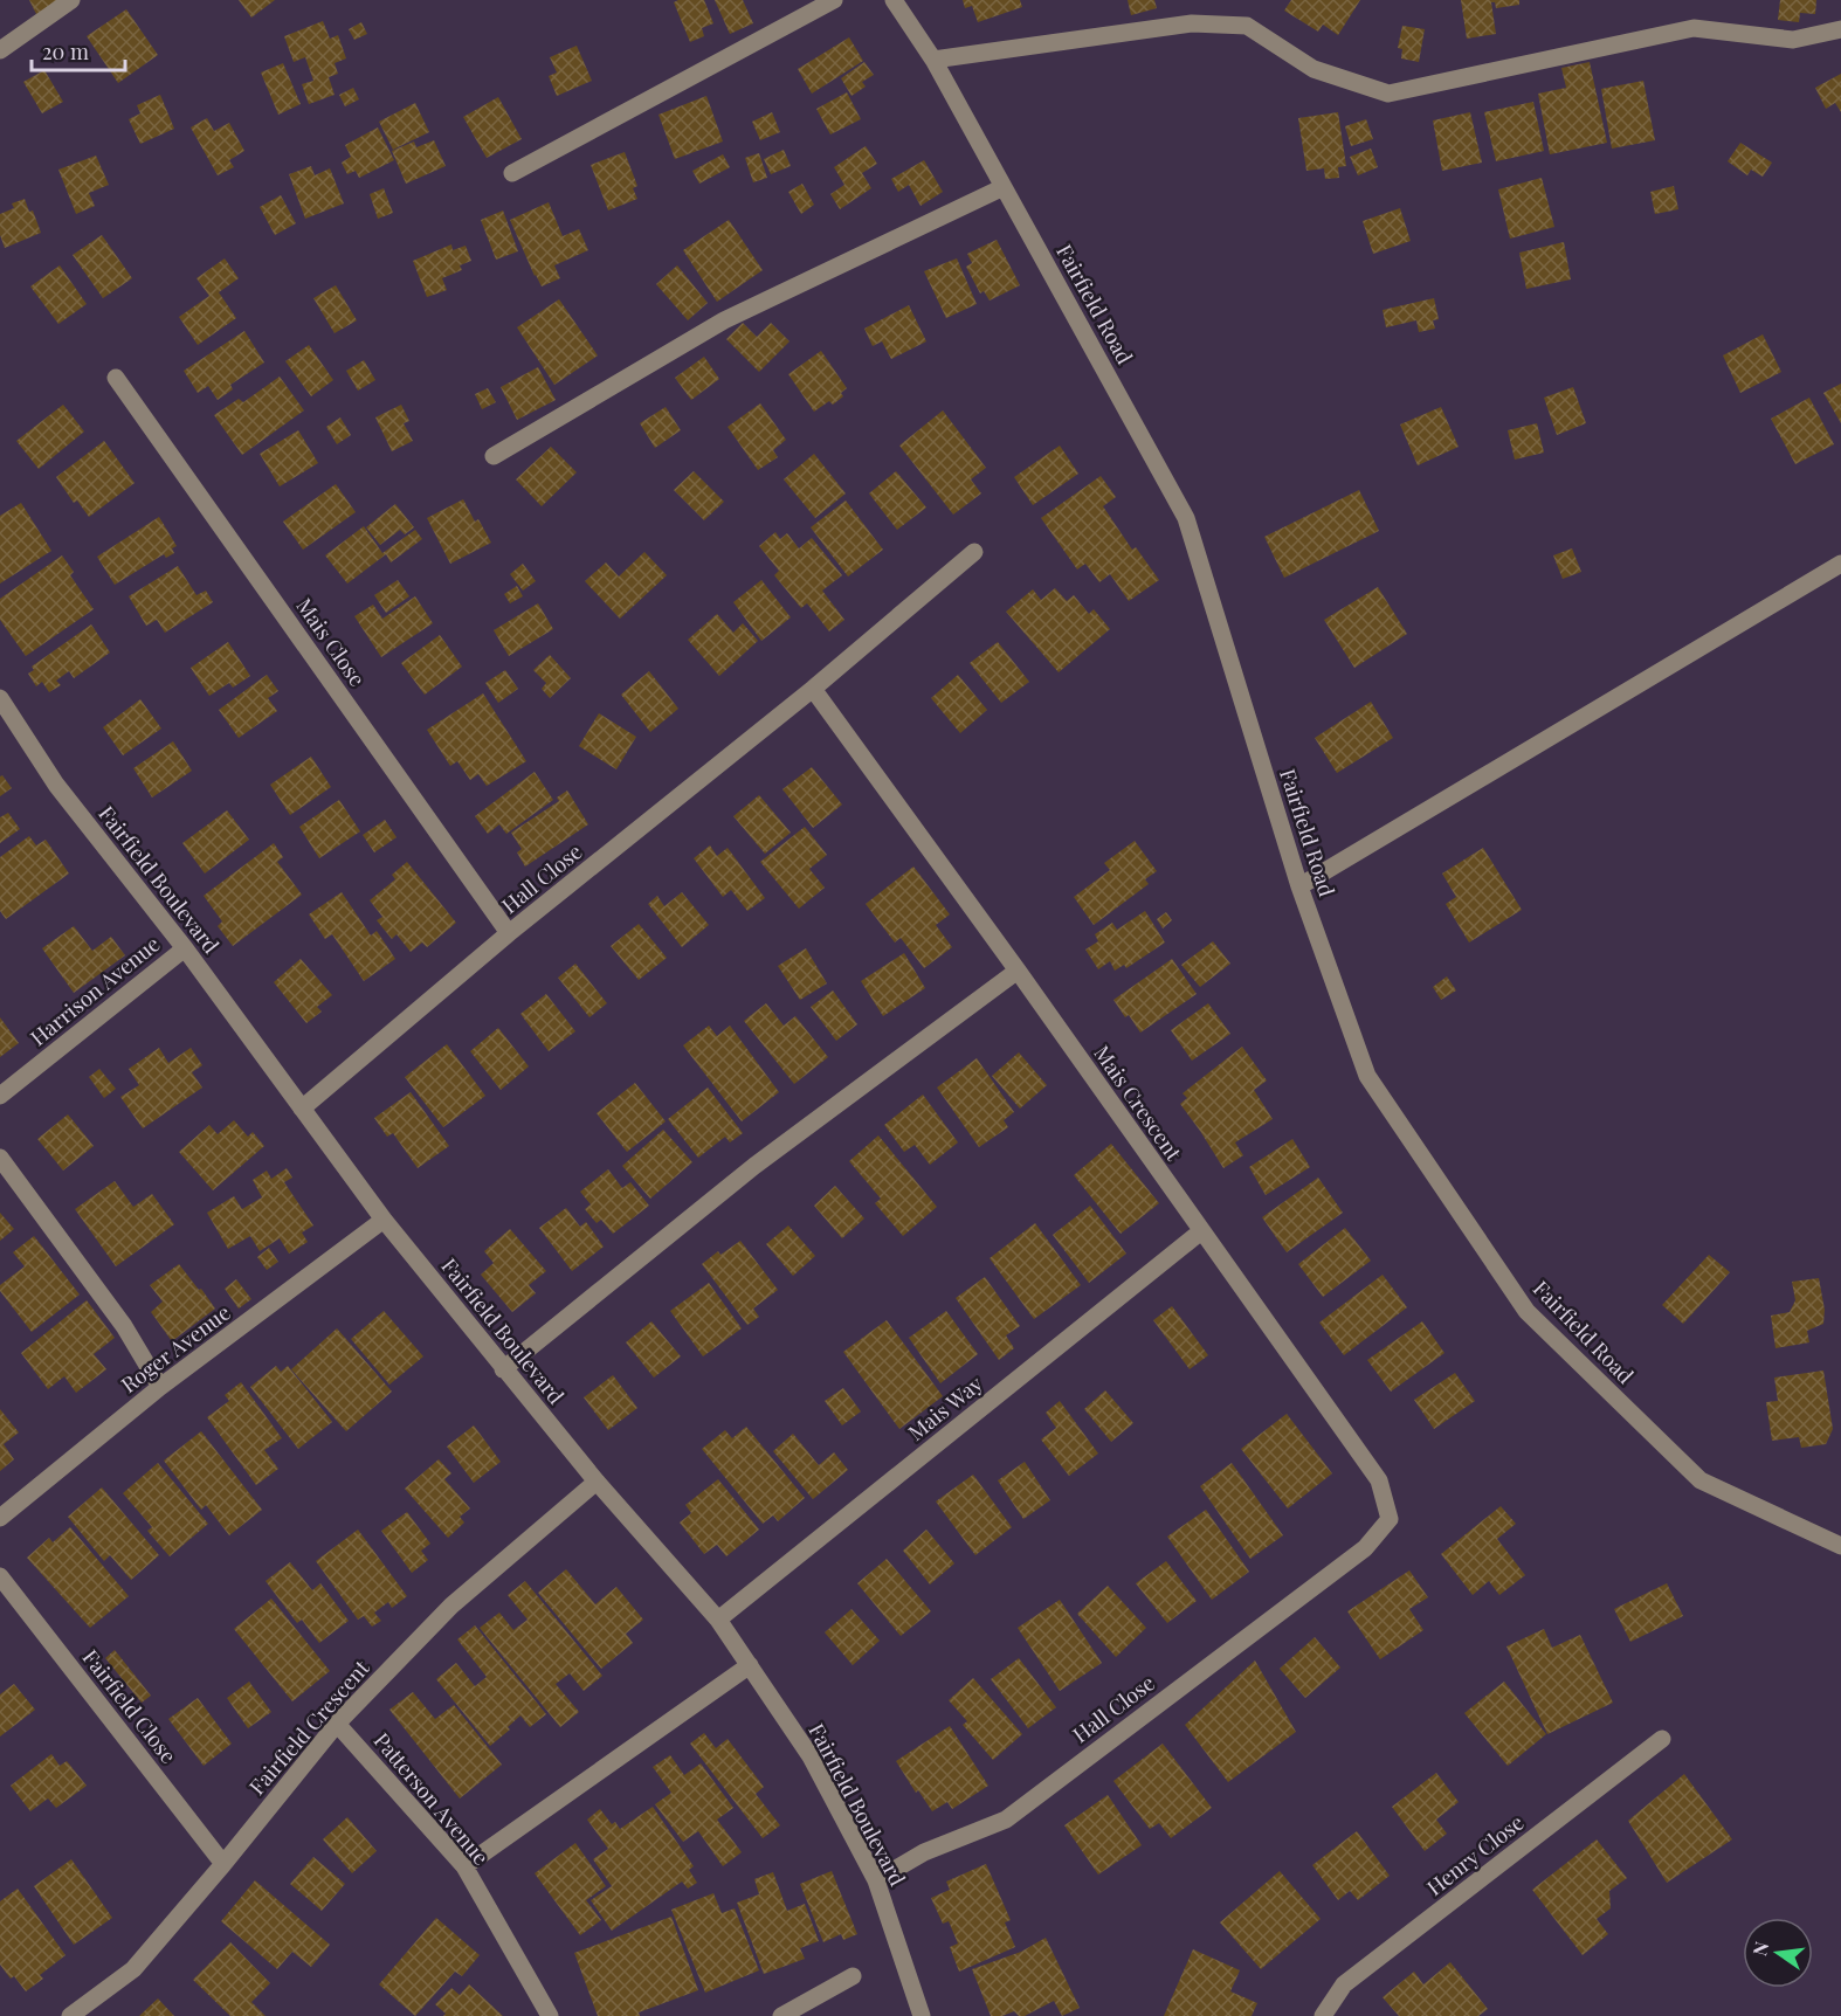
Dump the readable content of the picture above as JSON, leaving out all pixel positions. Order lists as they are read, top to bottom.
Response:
{
  "streets": {
    "street": [
      "Fairfield Road",
      "Mais Close",
      "Hall Close",
      "Fairfield Boulevard",
      "Harrison Avenue",
      "Mais Crescent",
      "Roger Avenue",
      "Mais Way",
      "Fairfield Close",
      "Fairfield Crescent",
      "Patterson Avenue",
      "Henry Close"
    ]
  },
  "crossings": [
    ["Mais Close", "Hall Close"],
    ["Hall Close", "Fairfield Boulevard"],
    ["Hall Close", "Mais Crescent"],
    ["Fairfield Boulevard", "Harrison Avenue"],
    ["Fairfield Boulevard", "Roger Avenue"],
    ["Fairfield Boulevard", "Mais Way"],
    ["Fairfield Boulevard", "Fairfield Crescent"],
    ["Mais Crescent", "Mais Way"],
    ["Fairfield Close", "Fairfield Crescent"],
    ["Fairfield Crescent", "Patterson Avenue"]
  ],
  "scale_bar": "20 m",
  "north": "left"
}
